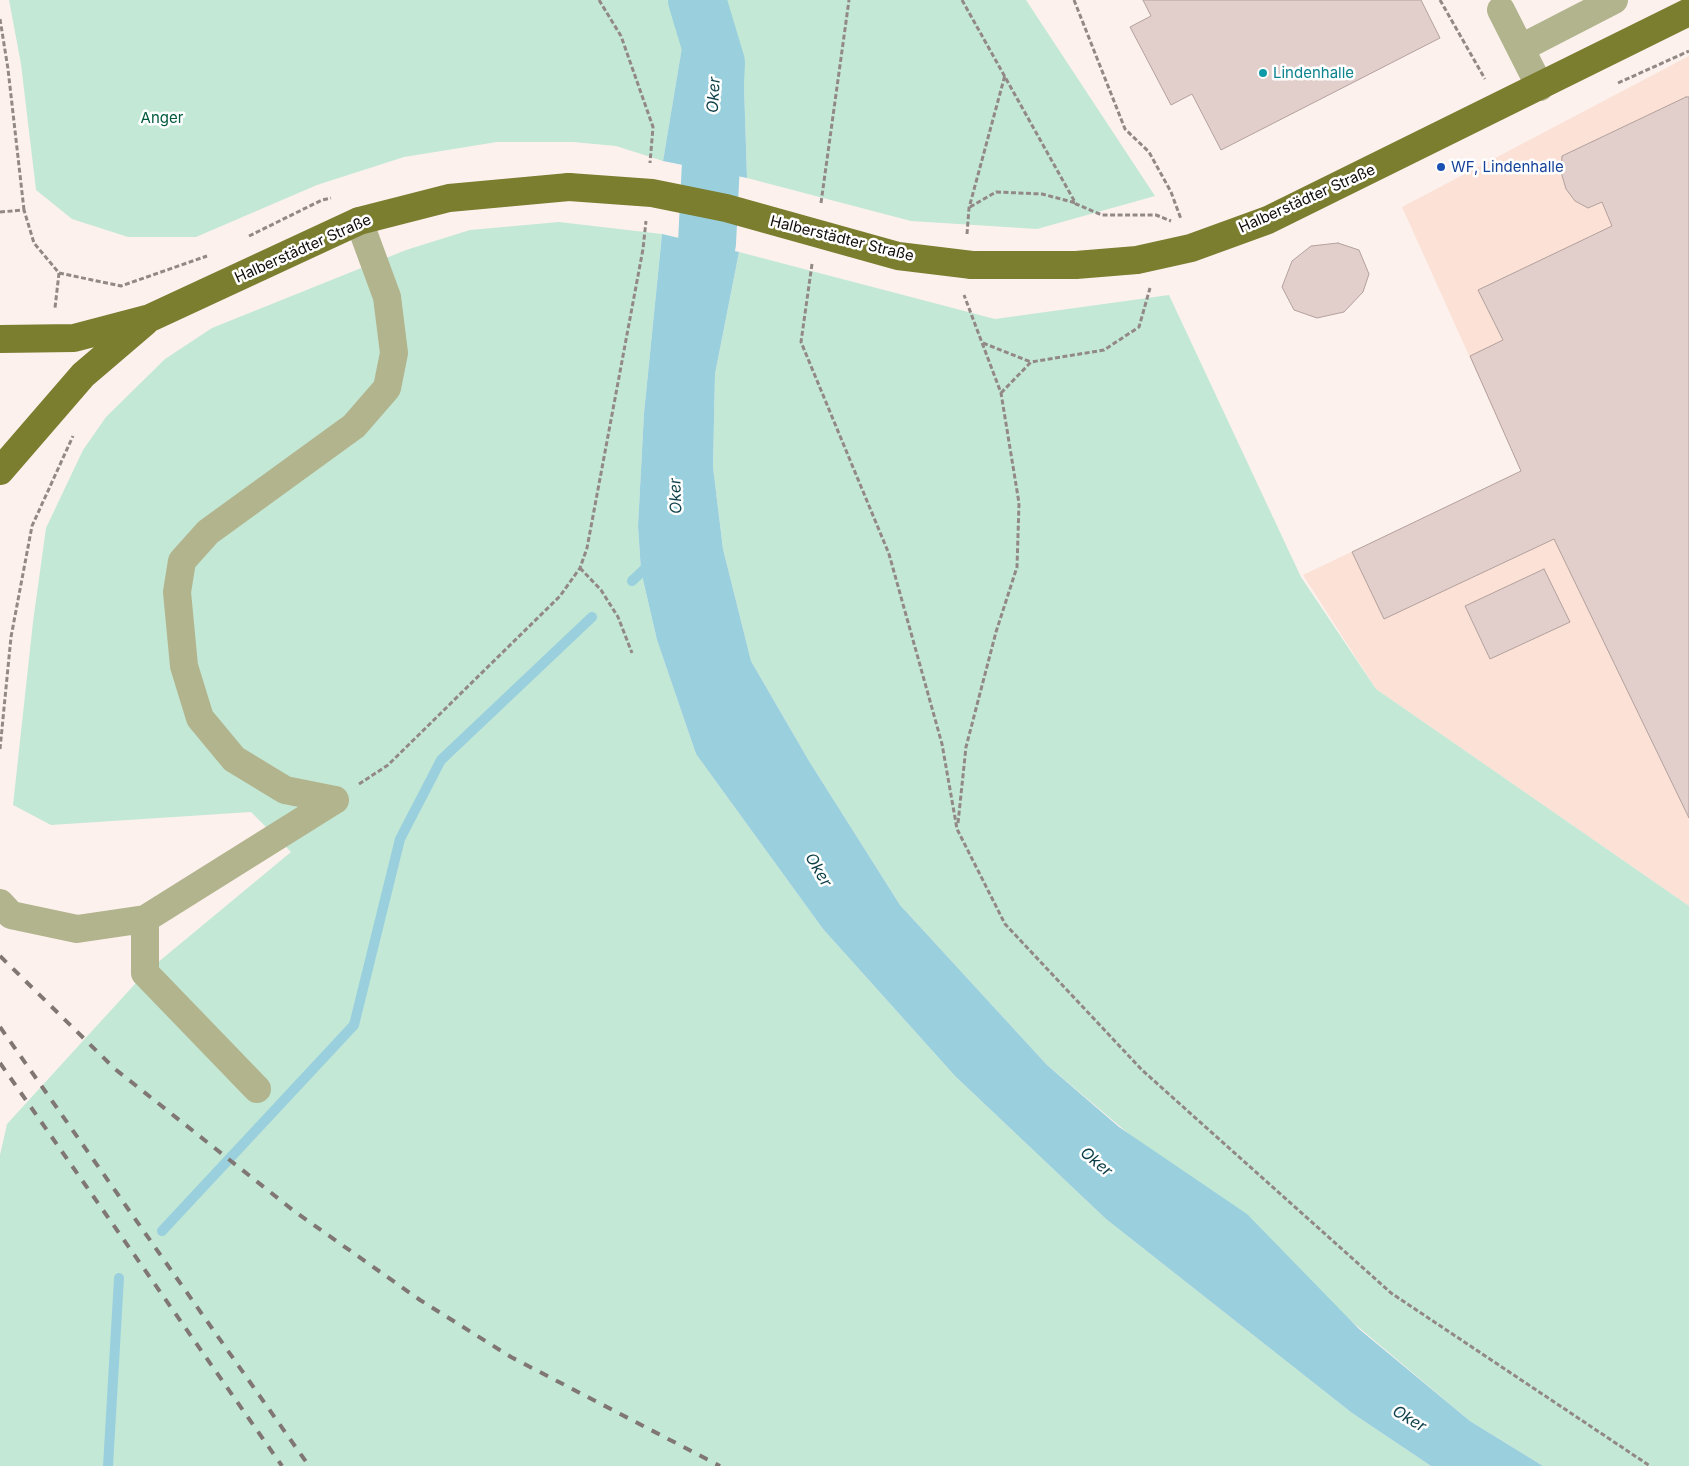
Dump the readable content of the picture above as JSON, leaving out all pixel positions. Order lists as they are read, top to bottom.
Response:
{
  "streets": {
    "main road": ["Halberstädter Straße"]
  },
  "water": ["Oker"],
  "parks": ["Anger"],
  "places": ["Lindenhalle", "WF, Lindenhalle"]
}
